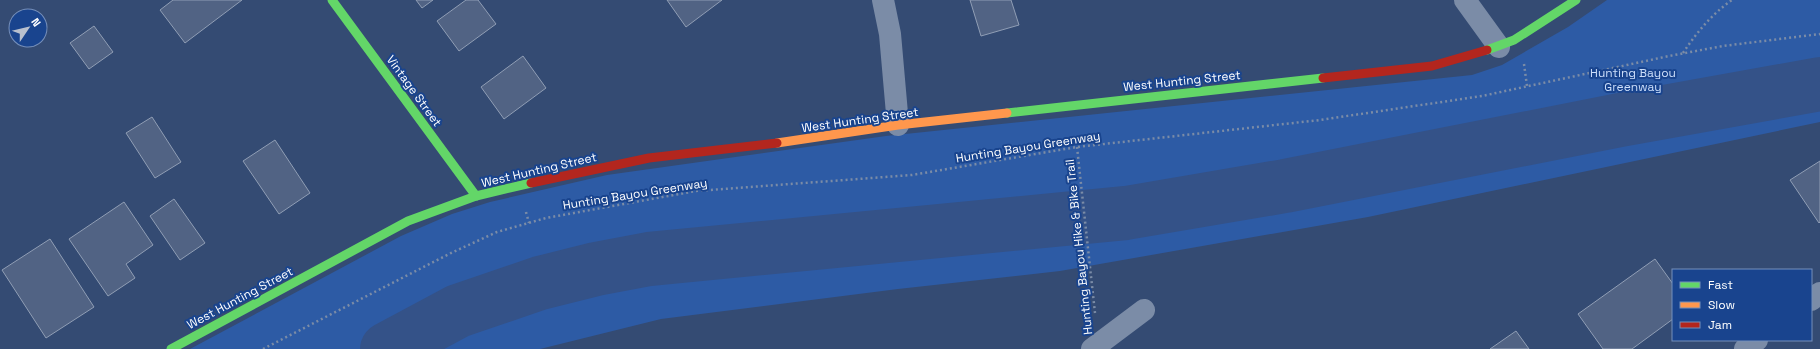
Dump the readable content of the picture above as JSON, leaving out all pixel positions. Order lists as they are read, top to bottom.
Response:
{
  "streets": {
    "street": ["West Hunting Street", "Vintage Street"],
    "path": ["Hunting Bayou Greenway", "Hunting Bayou Hike & Bike Trail"]
  },
  "crossings": [
    ["West Hunting Street", "Vintage Street"],
    ["Hunting Bayou Greenway", "Hunting Bayou Hike & Bike Trail"]
  ],
  "parks": ["Hunting Bayou Greenway"],
  "legend": ["Fast", "Slow", "Jam"],
  "north": "top right"
}
